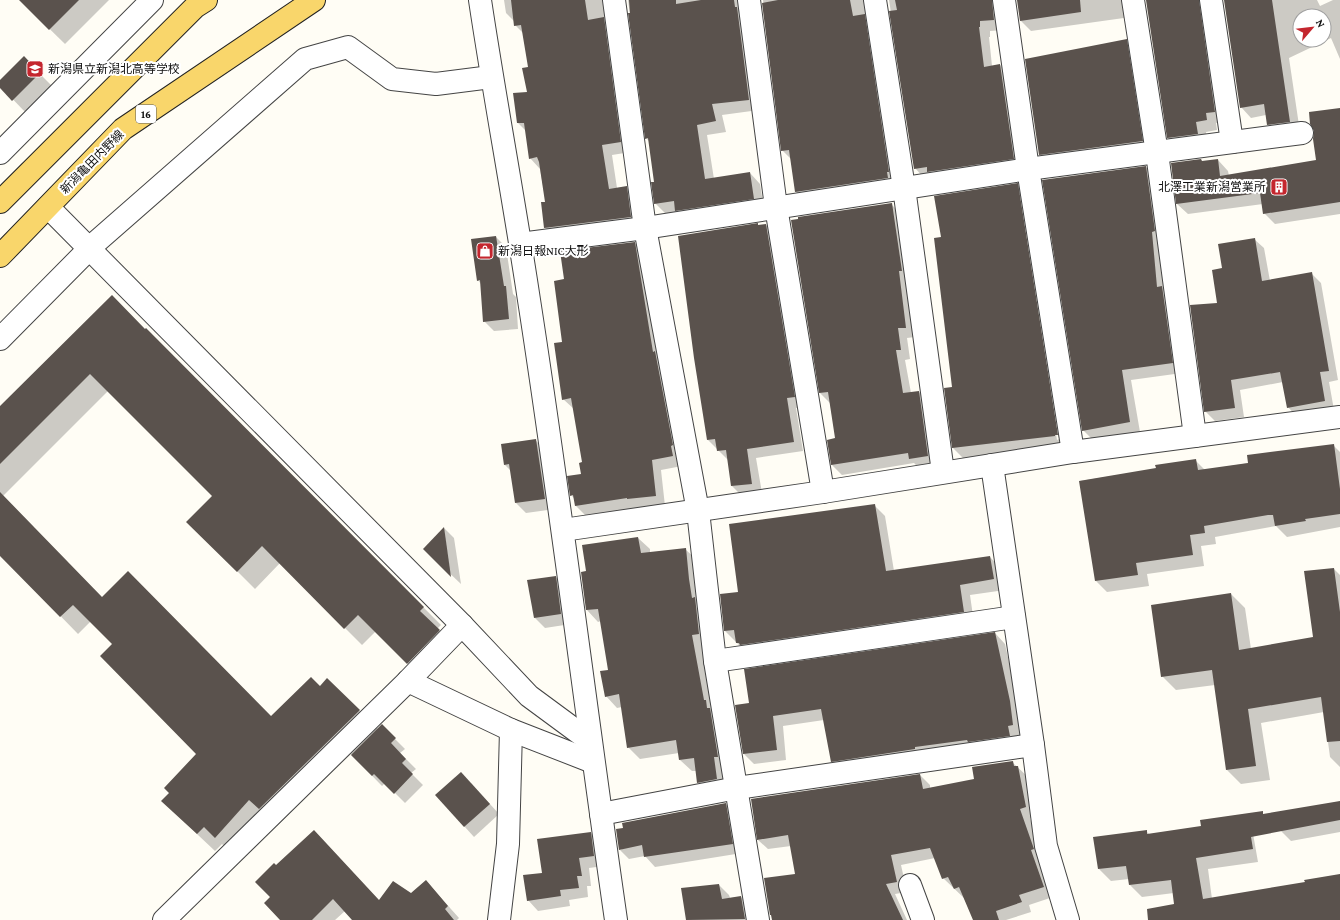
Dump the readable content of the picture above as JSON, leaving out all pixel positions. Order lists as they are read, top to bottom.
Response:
{
  "streets": {
    "main road": ["16", "新潟亀田内野線"]
  },
  "places": {
    "school or university": ["新潟県立新潟北高等学校"],
    "building": ["北澤工業新潟営業所"],
    "shop": ["新潟日報NIC大形"]
  },
  "north": "top right"
}
